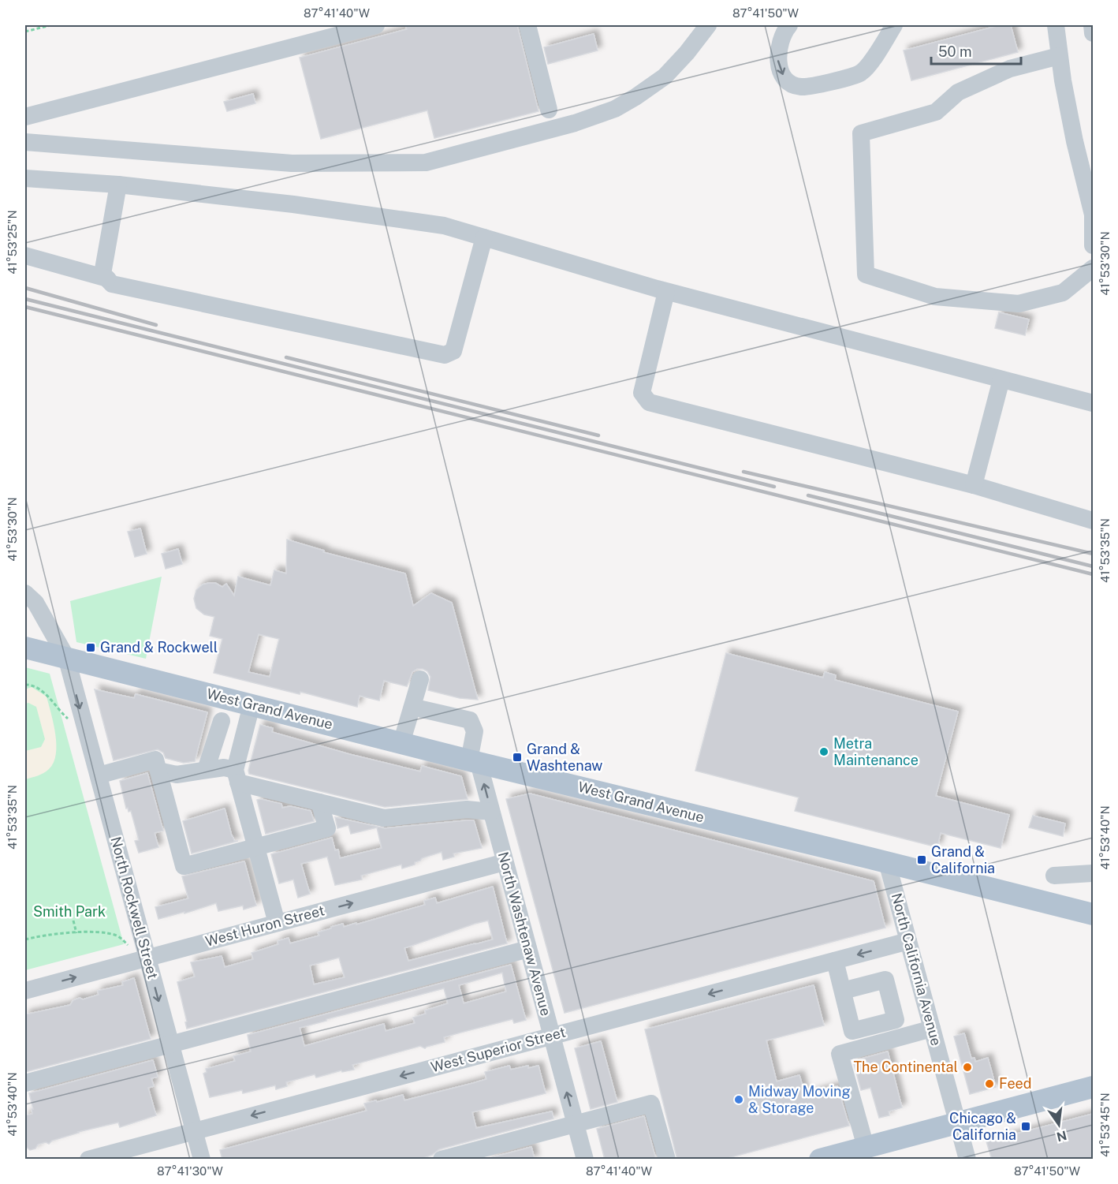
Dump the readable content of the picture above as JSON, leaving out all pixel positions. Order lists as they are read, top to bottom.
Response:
{
  "streets": {
    "main road": ["West Grand Avenue"],
    "street": [
      "North Rockwell Street",
      "West Huron Street",
      "North Washtenaw Avenue",
      "North California Avenue",
      "West Superior Street"
    ]
  },
  "crossings": [
    ["West Grand Avenue", "North Rockwell Street"],
    ["West Grand Avenue", "North Washtenaw Avenue"],
    ["West Grand Avenue", "North California Avenue"],
    ["North Rockwell Street", "West Huron Street"],
    ["North Rockwell Street", "West Superior Street"],
    ["West Huron Street", "North Washtenaw Avenue"],
    ["North Washtenaw Avenue", "West Superior Street"],
    ["North California Avenue", "West Superior Street"]
  ],
  "one_way": ["North Rockwell Street"],
  "parks": ["Smith Park"],
  "places": {
    "transit": [
      "Grand & Rockwell",
      "Grand & Washtenaw",
      "Grand & California",
      "Chicago & California"
    ],
    "other": [
      "Metra Maintenance",
      "The Continental",
      "Feed",
      "Midway Moving & Storage"
    ]
  },
  "scale_bar": "50 m",
  "north": "bottom",
  "coordinates": [
    "87°41'40\"W",
    "87°41'50\"W",
    "41°53'25\"N",
    "41°53'30\"N",
    "41°53'35\"N",
    "41°53'40\"N",
    "41°53'45\"N",
    "87°41'30\"W"
  ]
}
